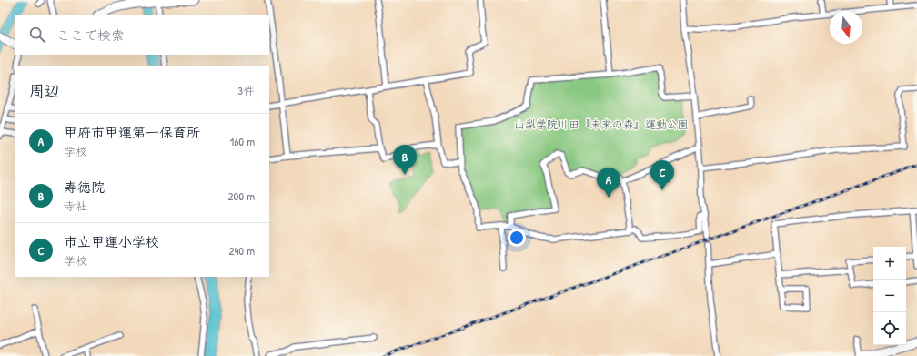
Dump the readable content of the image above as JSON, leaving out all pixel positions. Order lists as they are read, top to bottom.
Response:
{
  "parks": ["山梨学院川田『未来の森』運動公園"],
  "north": "bottom",
  "page": {
    "search": "ここで検索",
    "heading": ["周辺", "3件"],
    "list": [
      {
        "mark": "A",
        "name": "甲府市甲運第一保育所",
        "note": "学校",
        "value": "160 m"
      },
      {
        "mark": "B",
        "name": "寿徳院",
        "note": "寺社",
        "value": "200 m"
      },
      {
        "mark": "C",
        "name": "市立甲運小学校",
        "note": "学校",
        "value": "240 m"
      }
    ],
    "pins": ["B", "C", "A"],
    "map_buttons": ["+", "−"]
  }
}
